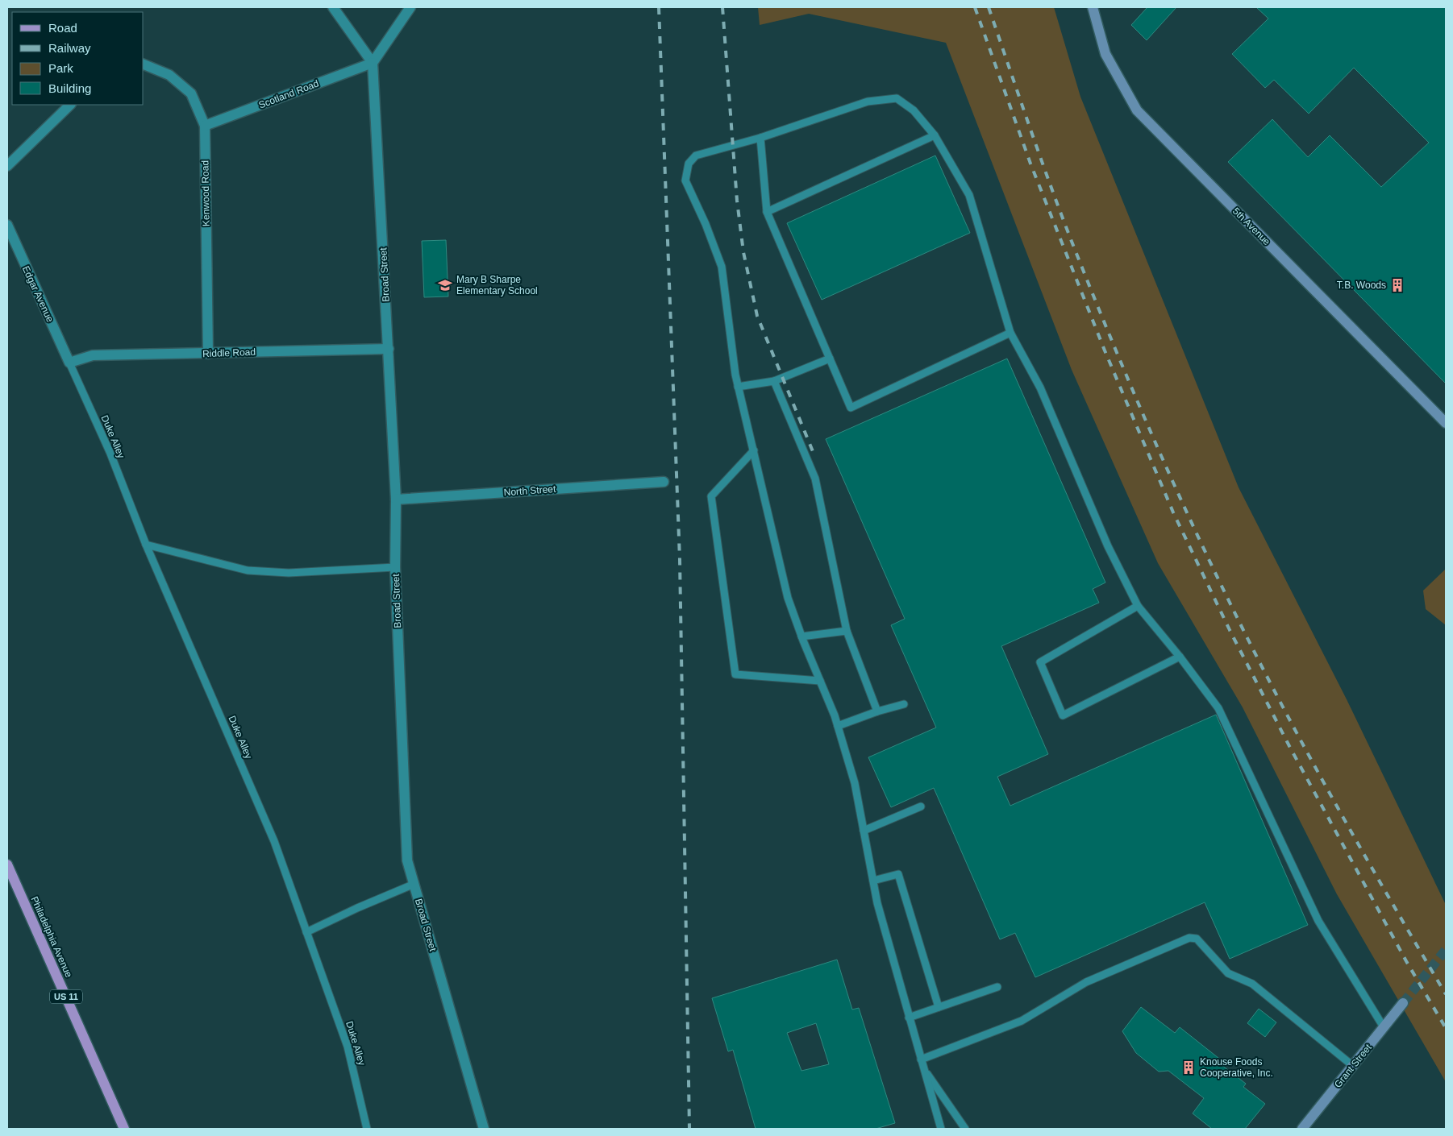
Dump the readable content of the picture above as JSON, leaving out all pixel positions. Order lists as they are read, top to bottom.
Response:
{
  "streets": {
    "main road": ["Philadelphia Avenue", "US 11"],
    "street": [
      "Scotland Road",
      "Kenwood Road",
      "5th Avenue",
      "Broad Street",
      "Edgar Avenue",
      "Riddle Road",
      "North Street",
      "Grant Street"
    ],
    "lane": ["Duke Alley"]
  },
  "crossings": [
    ["Scotland Road", "Kenwood Road"],
    ["Scotland Road", "Broad Street"],
    ["Kenwood Road", "Riddle Road"],
    ["Broad Street", "Riddle Road"],
    ["Broad Street", "North Street"],
    ["Edgar Avenue", "Riddle Road"],
    ["Edgar Avenue", "Duke Alley"],
    ["Riddle Road", "Duke Alley"]
  ],
  "places": {
    "school or university": ["Mary B Sharpe Elementary School"],
    "building": ["T.B. Woods", "Knouse Foods Cooperative, Inc."]
  },
  "legend": [
    "Road",
    "Railway",
    "Park",
    "Building"
  ]
}
